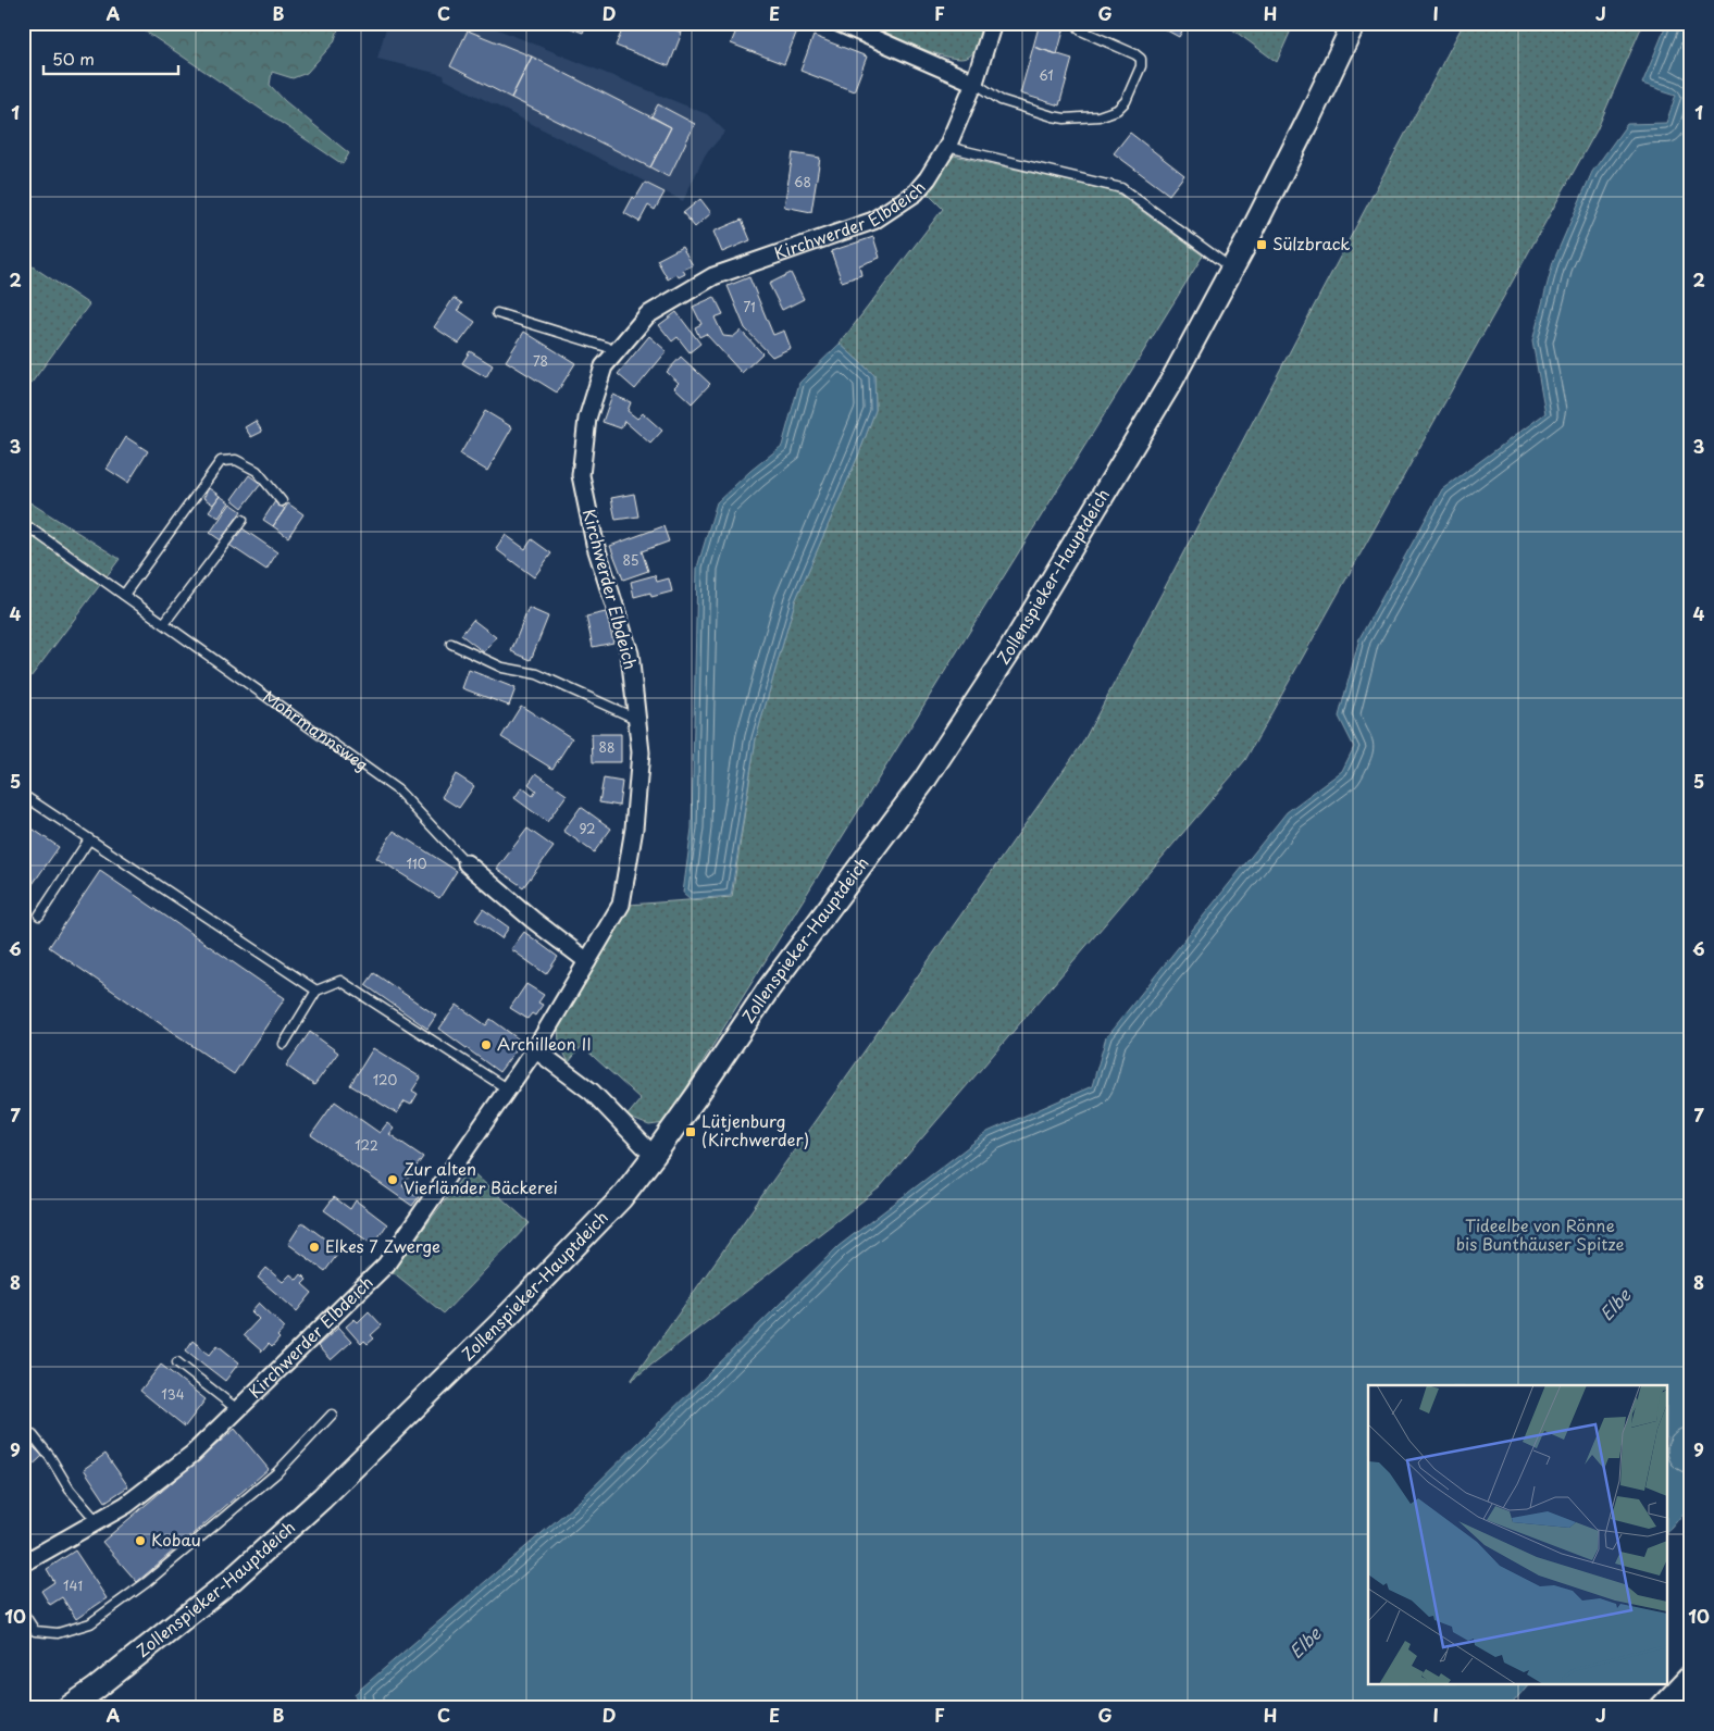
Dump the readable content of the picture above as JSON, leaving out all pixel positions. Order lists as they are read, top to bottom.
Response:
{
  "streets": {
    "street": ["Kirchwerder Elbdeich", "Zollenspieker-Hauptdeich", "Mohrmannsweg"]
  },
  "crossings": [
    ["Kirchwerder Elbdeich", "Mohrmannsweg"]
  ],
  "water": ["Elbe"],
  "parks": ["Tideelbe von Rönne bis Bunthäuser Spitze"],
  "places": {
    "transit": ["Sülzbrack", "Lütjenburg (Kirchwerder)"],
    "other": [
      "Archilleon II",
      "Zur alten Vierländer Bäckerei",
      "Elkes 7 Zwerge",
      "Kobau"
    ]
  },
  "house_numbers": [
    "61",
    "68",
    "71",
    "78",
    "85",
    "88",
    "92",
    "110",
    "120",
    "122",
    "134",
    "141"
  ],
  "scale_bar": "50 m",
  "grid": {
    "columns": [
      "A",
      "B",
      "C",
      "D",
      "E",
      "F",
      "G",
      "H",
      "I",
      "J"
    ],
    "rows": [
      "1",
      "2",
      "3",
      "4",
      "5",
      "6",
      "7",
      "8",
      "9",
      "10"
    ]
  }
}
